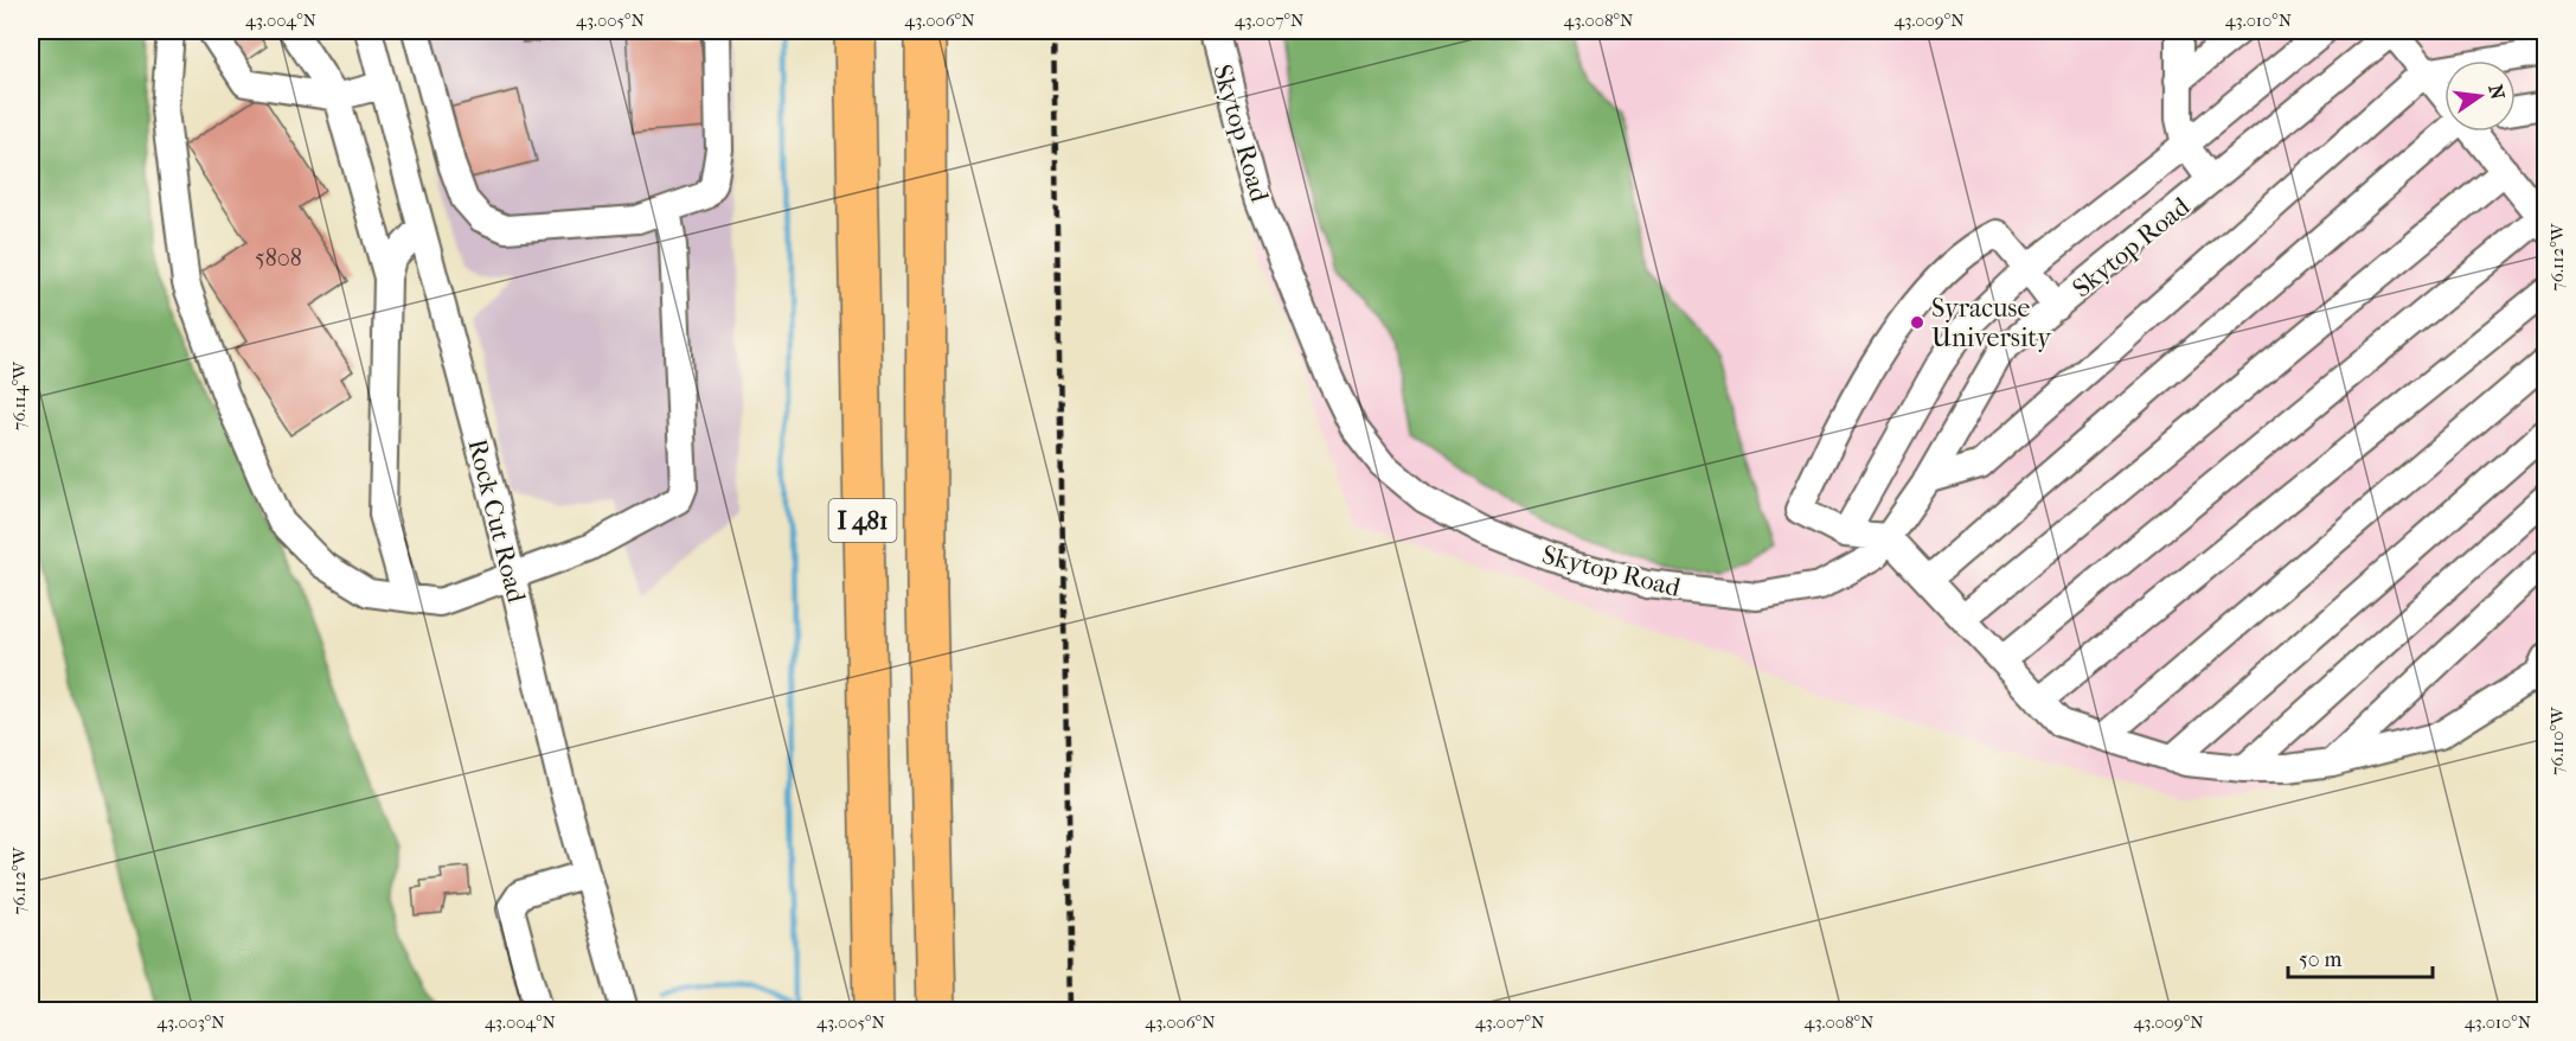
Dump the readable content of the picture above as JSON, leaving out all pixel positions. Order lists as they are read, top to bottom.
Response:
{
  "streets": {
    "highway": ["I 481"],
    "street": ["Skytop Road", "Rock Cut Road"]
  },
  "places": ["Syracuse University"],
  "house_numbers": ["5808"],
  "scale_bar": "50 m",
  "north": "right",
  "coordinates": [
    "43.004°N",
    "43.005°N",
    "43.006°N",
    "43.007°N",
    "43.008°N",
    "43.009°N",
    "43.010°N",
    "76.112°W",
    "76.114°W",
    "76.110°W",
    "43.003°N"
  ]
}
